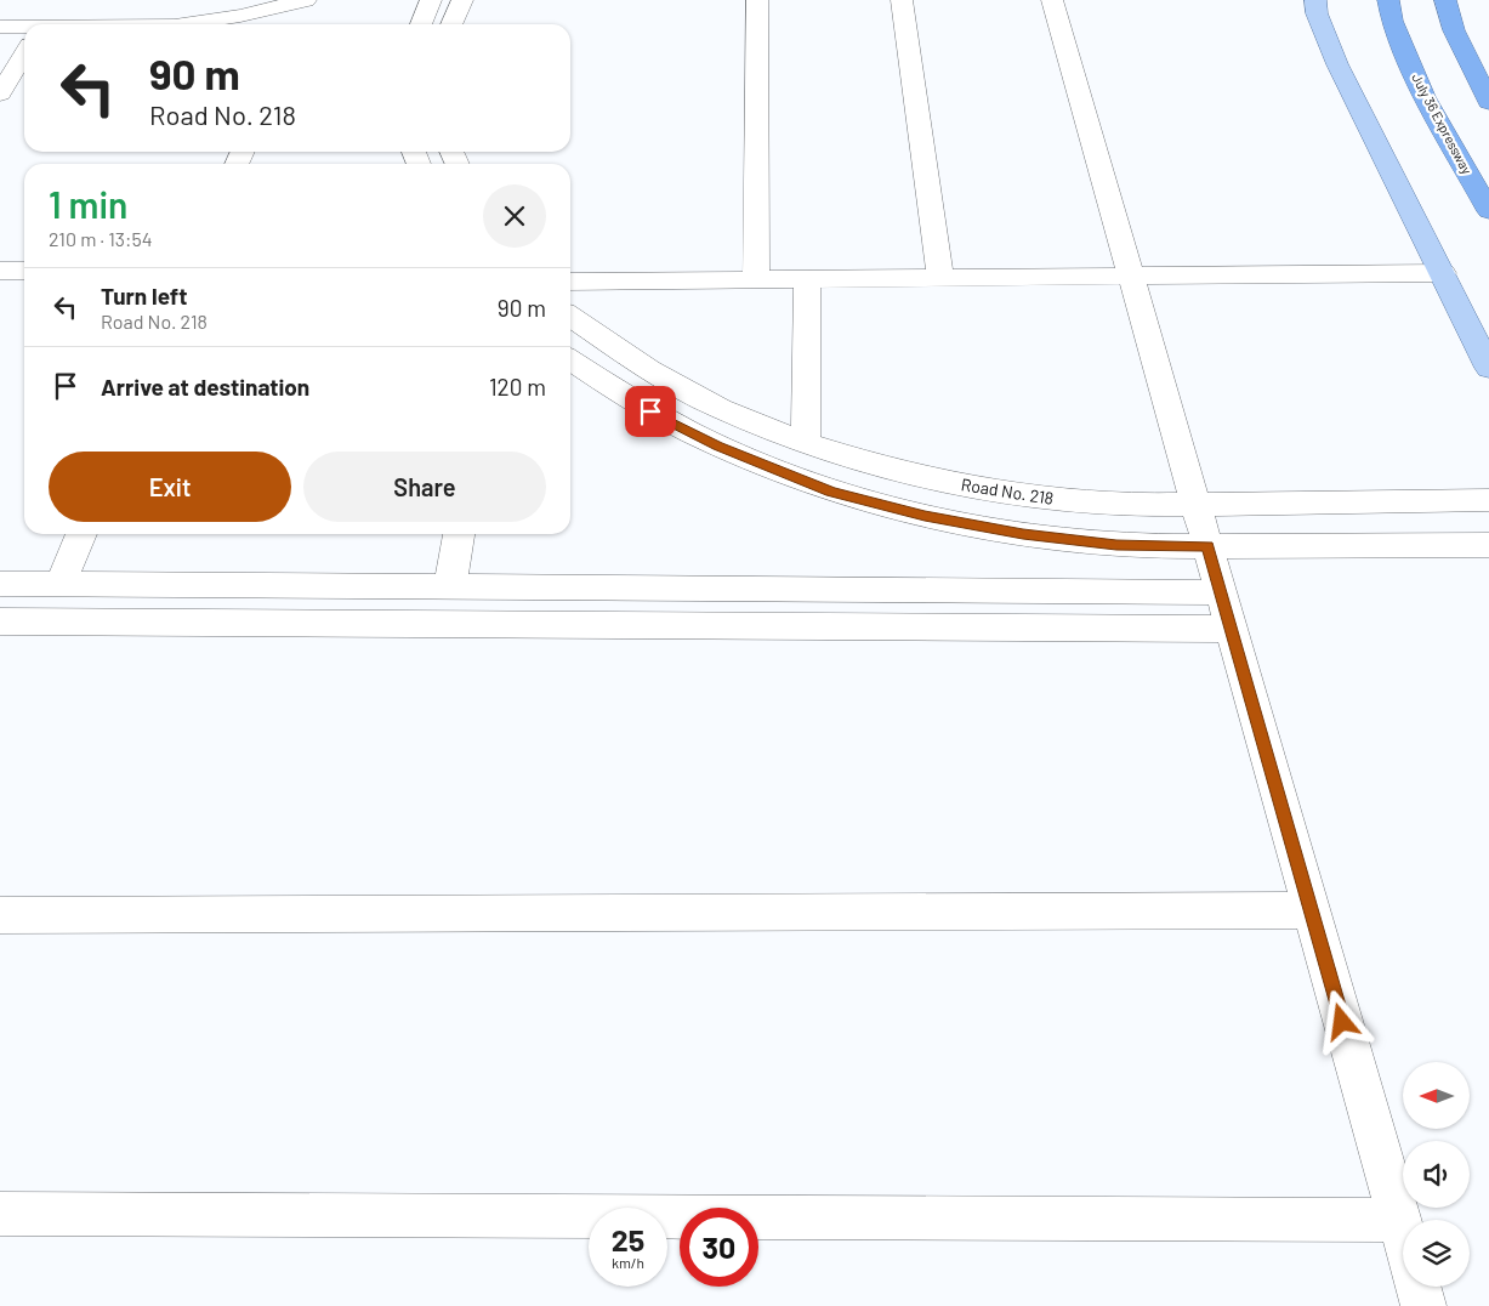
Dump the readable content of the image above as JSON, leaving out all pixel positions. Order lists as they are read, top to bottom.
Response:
{
  "streets": {
    "highway": ["July 36 Expressway"],
    "street": ["Road No. 218"]
  },
  "north": "left",
  "page": {
    "turn": ["90 m", "Road No. 218"],
    "heading": ["1 min", "210 m · 13:54"],
    "list": [
      {
        "name": "Turn left",
        "note": "Road No. 218",
        "value": "90 m"
      },
      {
        "name": "Arrive at destination",
        "value": "120 m"
      }
    ],
    "buttons": ["Exit", "Share"],
    "speed": "25 km/h",
    "limit": "30"
  }
}
